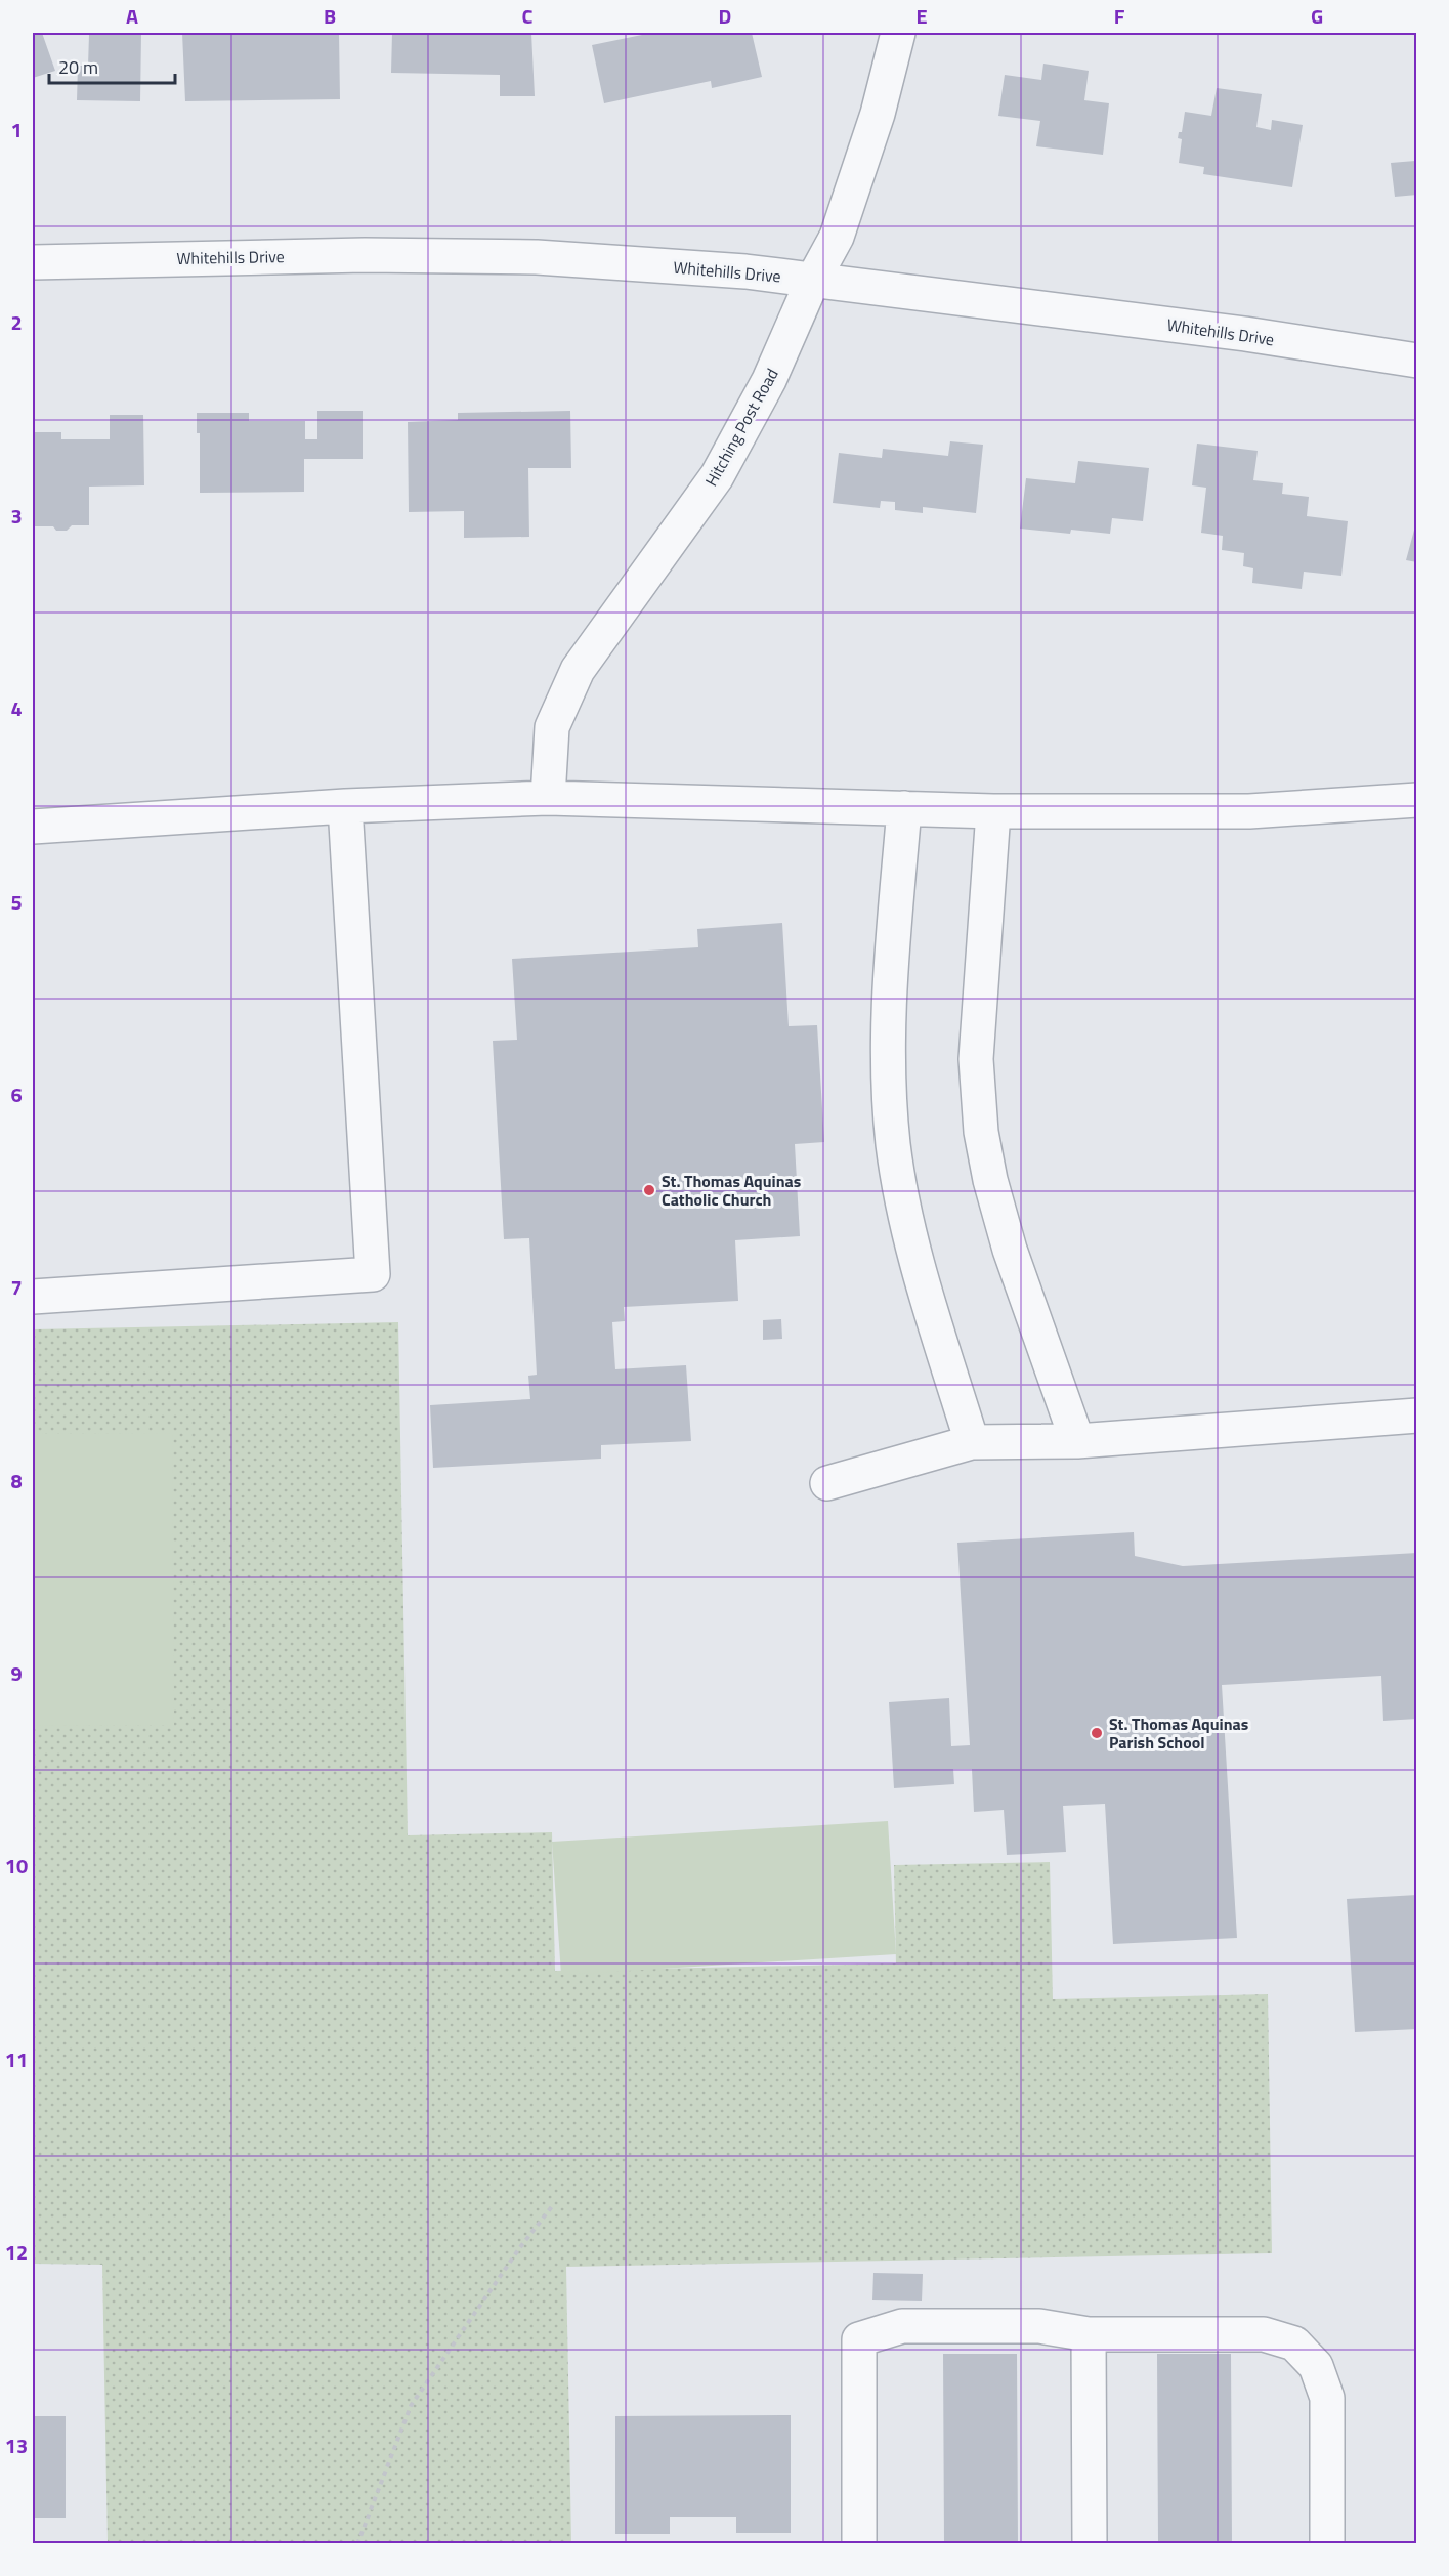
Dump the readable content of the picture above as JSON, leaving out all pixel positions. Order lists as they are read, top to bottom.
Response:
{
  "streets": {
    "street": ["Whitehills Drive", "Hitching Post Road"]
  },
  "crossings": [
    ["Whitehills Drive", "Hitching Post Road"]
  ],
  "places": ["St. Thomas Aquinas Catholic Church", "St. Thomas Aquinas Parish School"],
  "scale_bar": "20 m",
  "grid": {
    "columns": [
      "A",
      "B",
      "C",
      "D",
      "E",
      "F",
      "G"
    ],
    "rows": [
      "1",
      "2",
      "3",
      "4",
      "5",
      "6",
      "7",
      "8",
      "9",
      "10",
      "11",
      "12",
      "13"
    ]
  }
}
